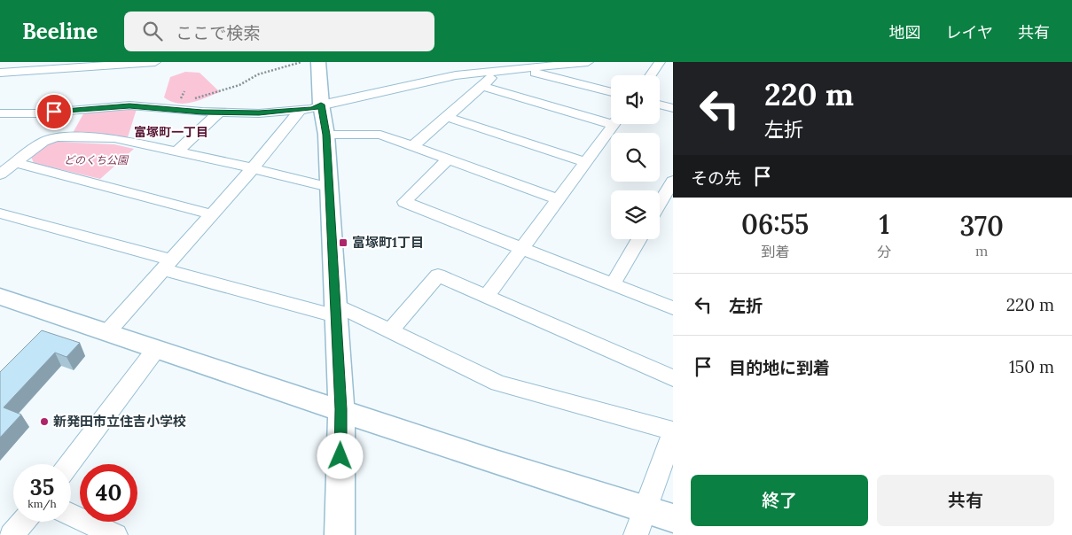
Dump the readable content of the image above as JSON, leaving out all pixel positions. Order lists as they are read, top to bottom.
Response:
{
  "districts": ["富塚町一丁目"],
  "parks": ["どのくち公園"],
  "places": {
    "transit": ["富塚町1丁目"],
    "other": ["新発田市立住吉小学校"]
  },
  "page": {
    "header": "Beeline",
    "search": "ここで検索",
    "nav": ["地図", "レイヤ", "共有"],
    "turn": ["220 m", "左折"],
    "then": "その先",
    "eta": [
      "06:55",
      "到着",
      "1",
      "分",
      "370",
      "m"
    ],
    "list": [
      {
        "name": "左折",
        "value": "220 m"
      },
      {
        "name": "目的地に到着",
        "value": "150 m"
      }
    ],
    "speed": "35 km/h",
    "limit": "40",
    "buttons": ["終了", "共有"]
  }
}
